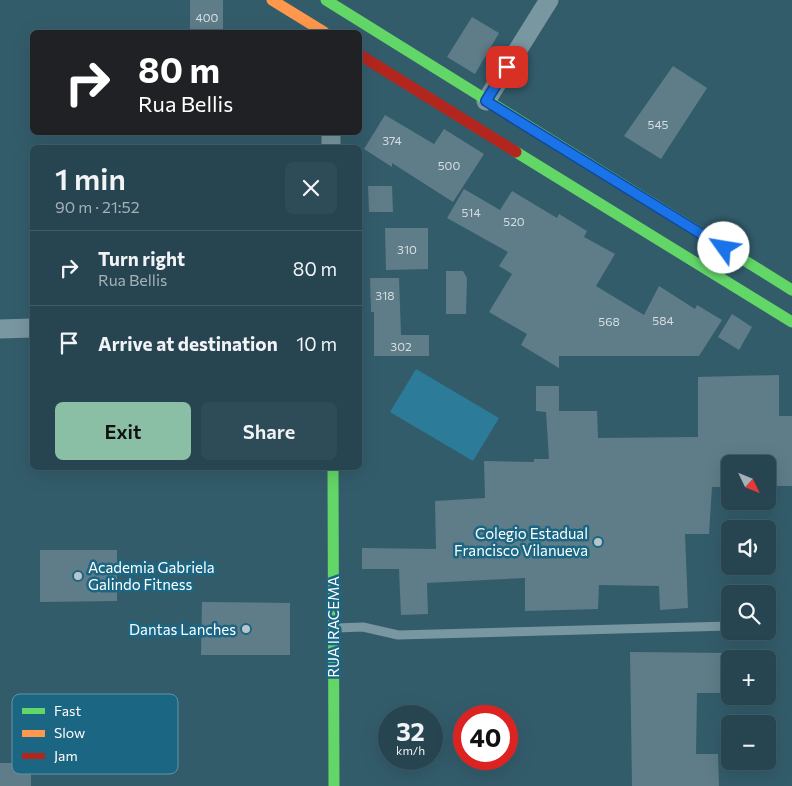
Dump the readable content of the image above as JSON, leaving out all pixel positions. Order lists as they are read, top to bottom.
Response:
{
  "streets": {
    "street": ["RUA IRACEMA"]
  },
  "places": ["Colegio Estadual Francisco Vilanueva", "Academia Gabriela Galindo Fitness", "Dantas Lanches"],
  "house_numbers": [
    "400",
    "545",
    "374",
    "500",
    "514",
    "520",
    "310",
    "318",
    "584",
    "568",
    "302"
  ],
  "legend": ["Fast", "Slow", "Jam"],
  "north": "bottom right",
  "page": {
    "turn": ["80 m", "Rua Bellis"],
    "heading": ["1 min", "90 m · 21:52"],
    "list": [
      {
        "name": "Turn right",
        "note": "Rua Bellis",
        "value": "80 m"
      },
      {
        "name": "Arrive at destination",
        "value": "10 m"
      }
    ],
    "buttons": ["Exit", "Share"],
    "map_buttons": ["+", "−"],
    "speed": "32 km/h",
    "limit": "40"
  }
}
